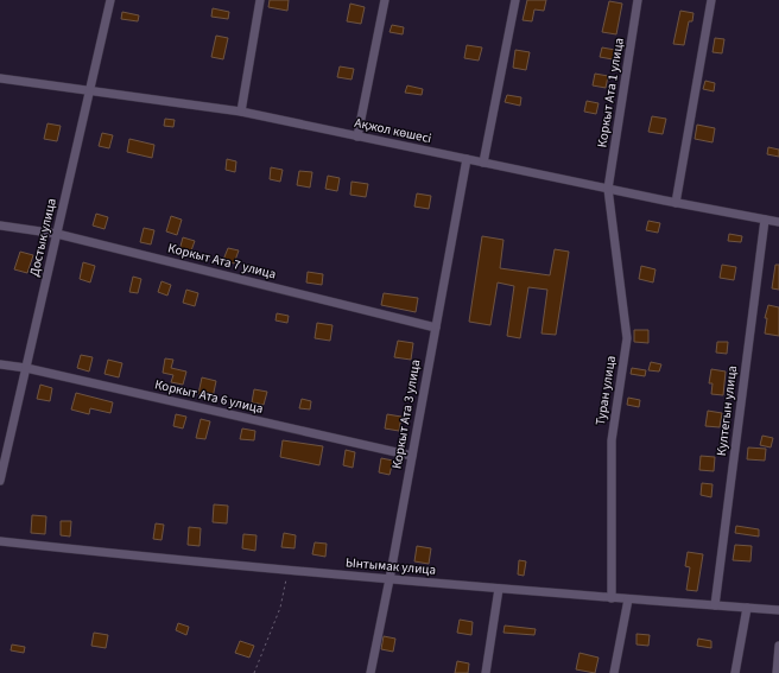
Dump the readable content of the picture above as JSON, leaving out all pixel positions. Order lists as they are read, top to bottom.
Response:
{
  "streets": {
    "street": [
      "Коркыт Ата 1 улица",
      "Ақжол көшесі",
      "Достык улица",
      "Коркыт Ата 7 улица",
      "Туран улица",
      "Коркыт Ата 6 улица",
      "Култегын улица",
      "Коркыт Ата 3 улица",
      "Ынтымак улица"
    ]
  },
  "crossings": [
    ["Коркыт Ата 1 улица", "Ақжол көшесі"],
    ["Коркыт Ата 1 улица", "Туран улица"],
    ["Ақжол көшесі", "Достык улица"],
    ["Ақжол көшесі", "Туран улица"],
    ["Ақжол көшесі", "Култегын улица"],
    ["Ақжол көшесі", "Коркыт Ата 3 улица"],
    ["Достык улица", "Коркыт Ата 7 улица"],
    ["Достык улица", "Коркыт Ата 6 улица"],
    ["Коркыт Ата 7 улица", "Коркыт Ата 3 улица"],
    ["Туран улица", "Ынтымак улица"],
    ["Коркыт Ата 6 улица", "Коркыт Ата 3 улица"],
    ["Култегын улица", "Ынтымак улица"],
    ["Коркыт Ата 3 улица", "Ынтымак улица"]
  ]
}
